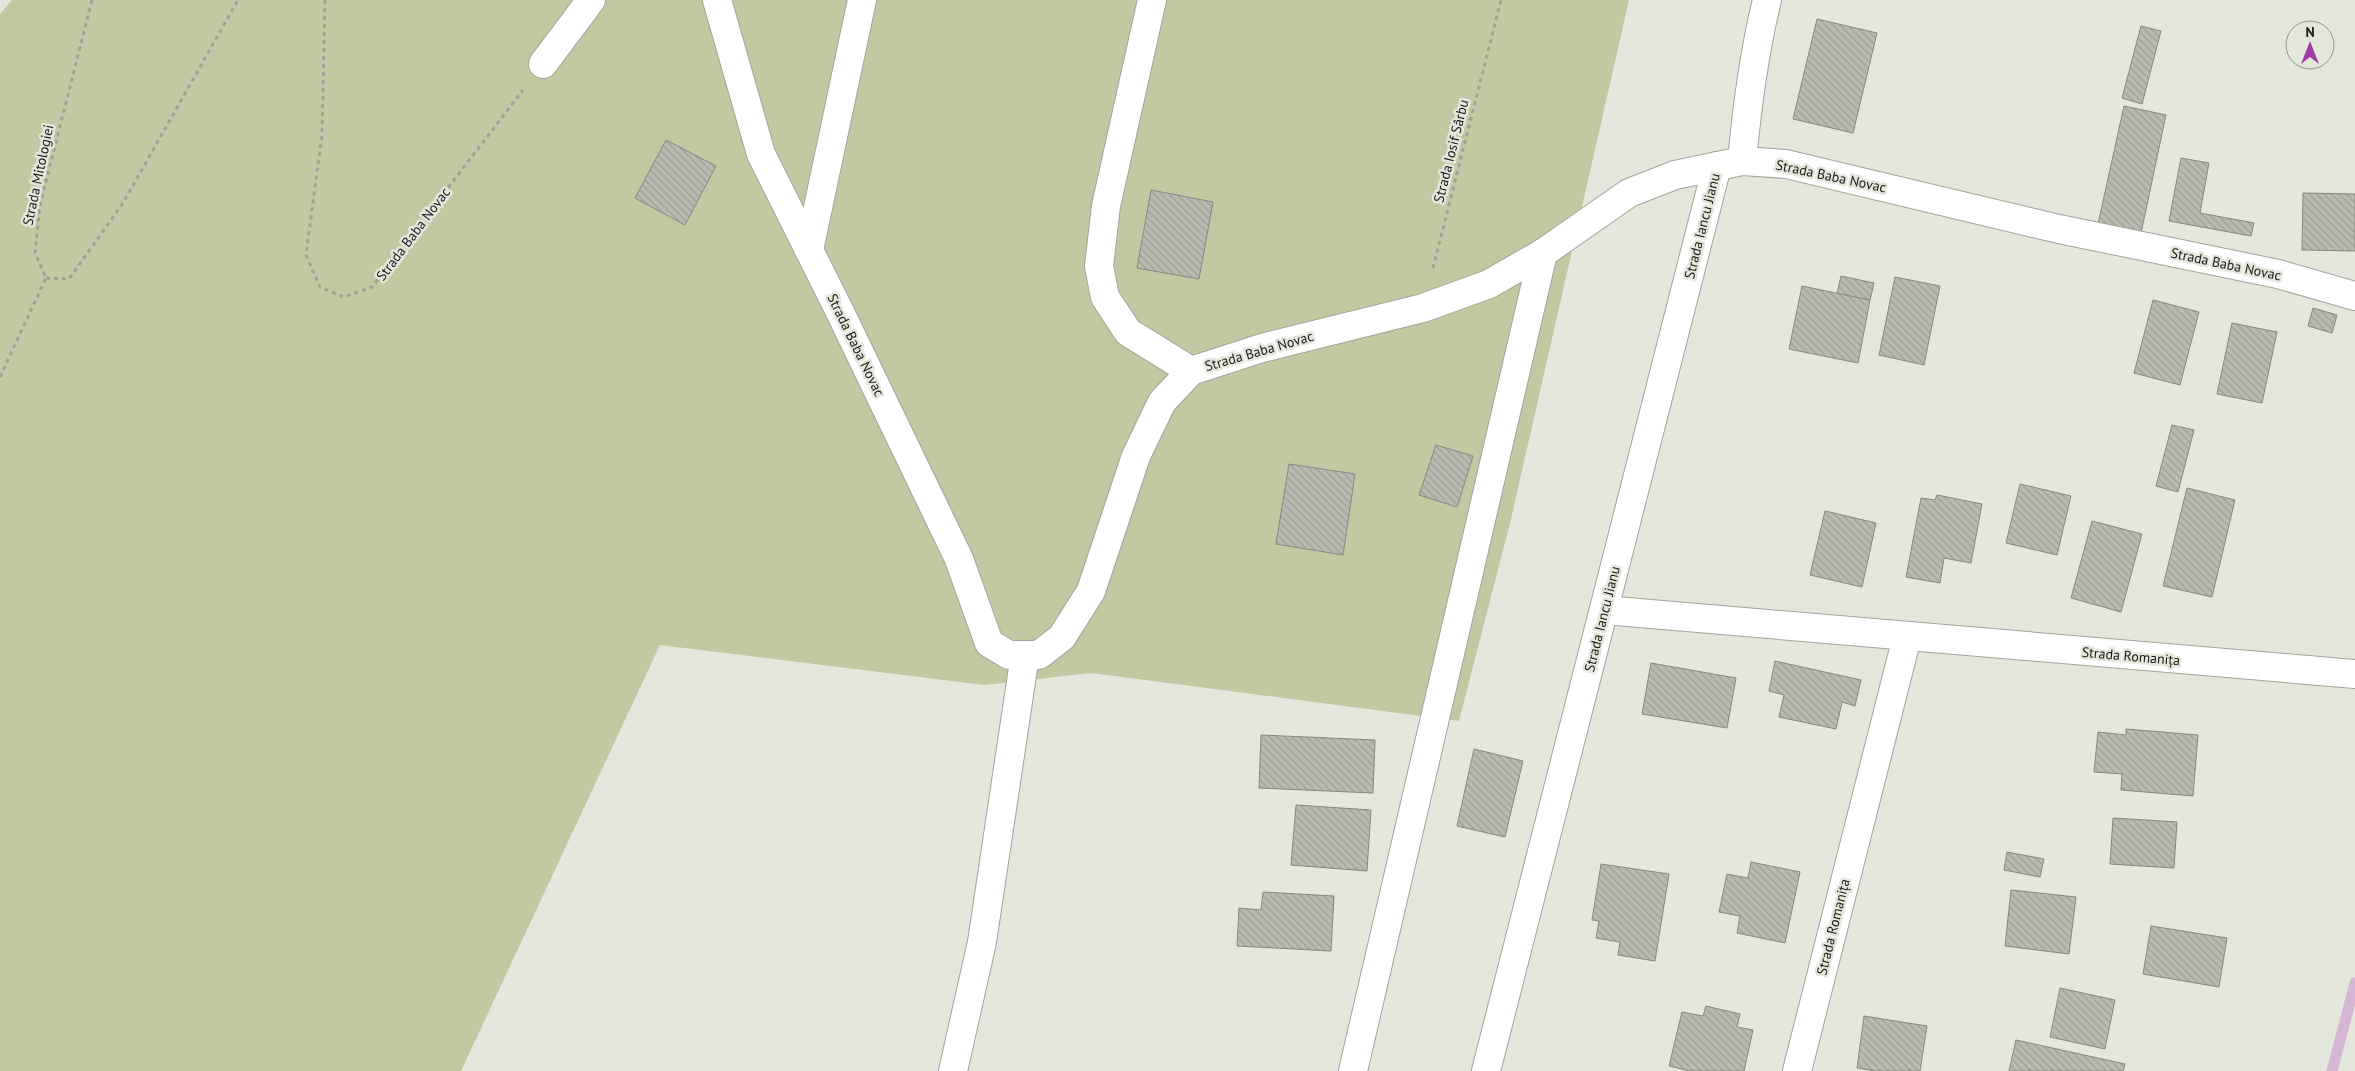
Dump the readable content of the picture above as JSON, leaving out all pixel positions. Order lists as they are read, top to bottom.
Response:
{
  "streets": {
    "street": ["Strada Baba Novac", "Strada Iancu Jianu", "Strada Romanița"],
    "path": ["Strada Iosif Sârbu", "Strada Mitologiei"]
  },
  "crossings": [
    ["Strada Iosif Sârbu", "Strada Baba Novac"],
    ["Strada Baba Novac", "Strada Iancu Jianu"],
    ["Strada Iancu Jianu", "Strada Romanița"]
  ],
  "north": "top"
}
